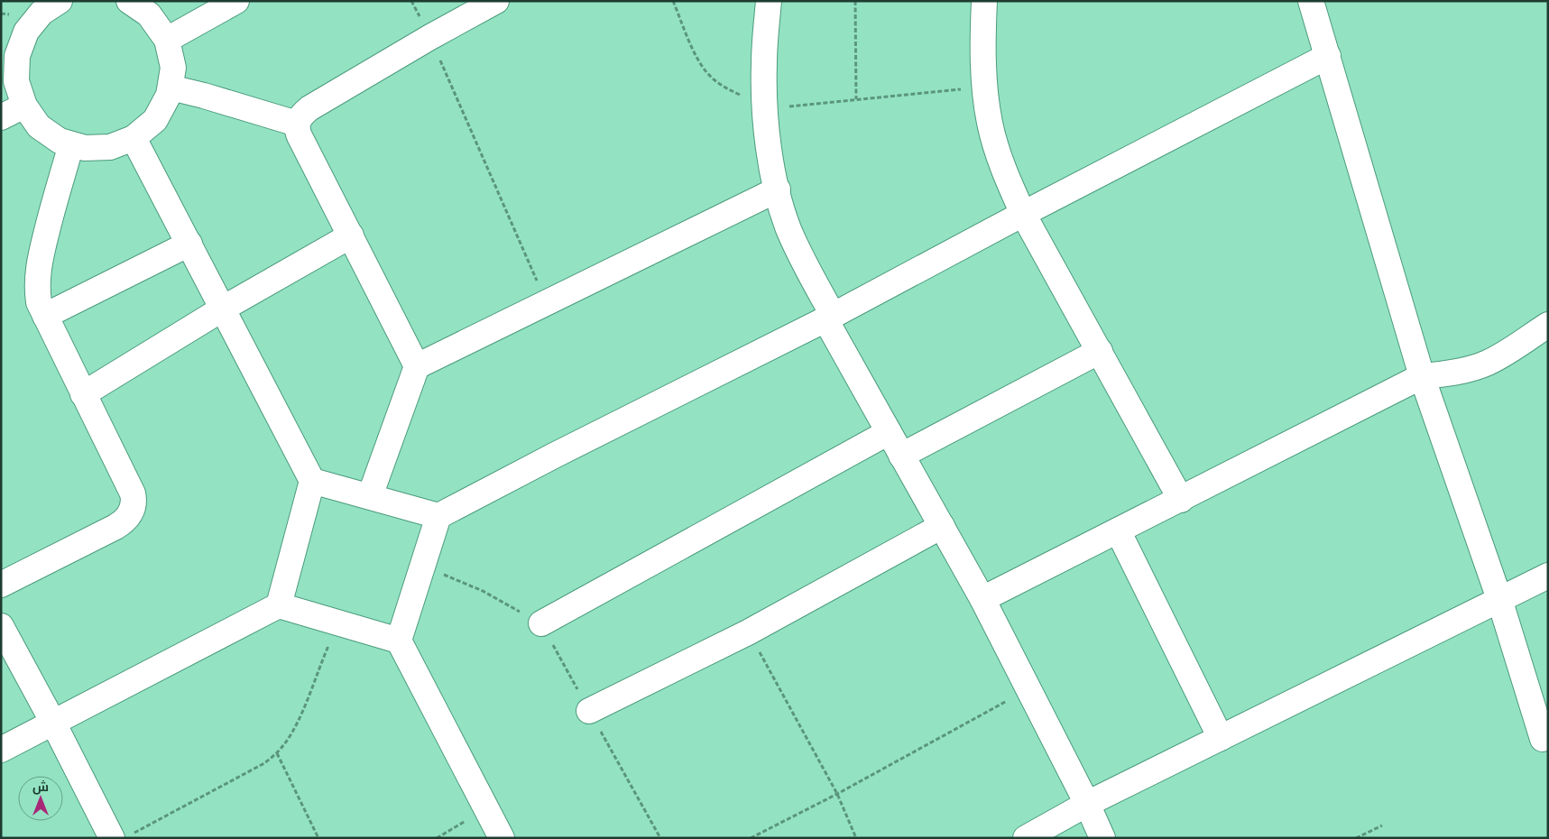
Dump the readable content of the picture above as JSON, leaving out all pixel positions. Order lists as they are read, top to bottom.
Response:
{
  "north": "top"
}
